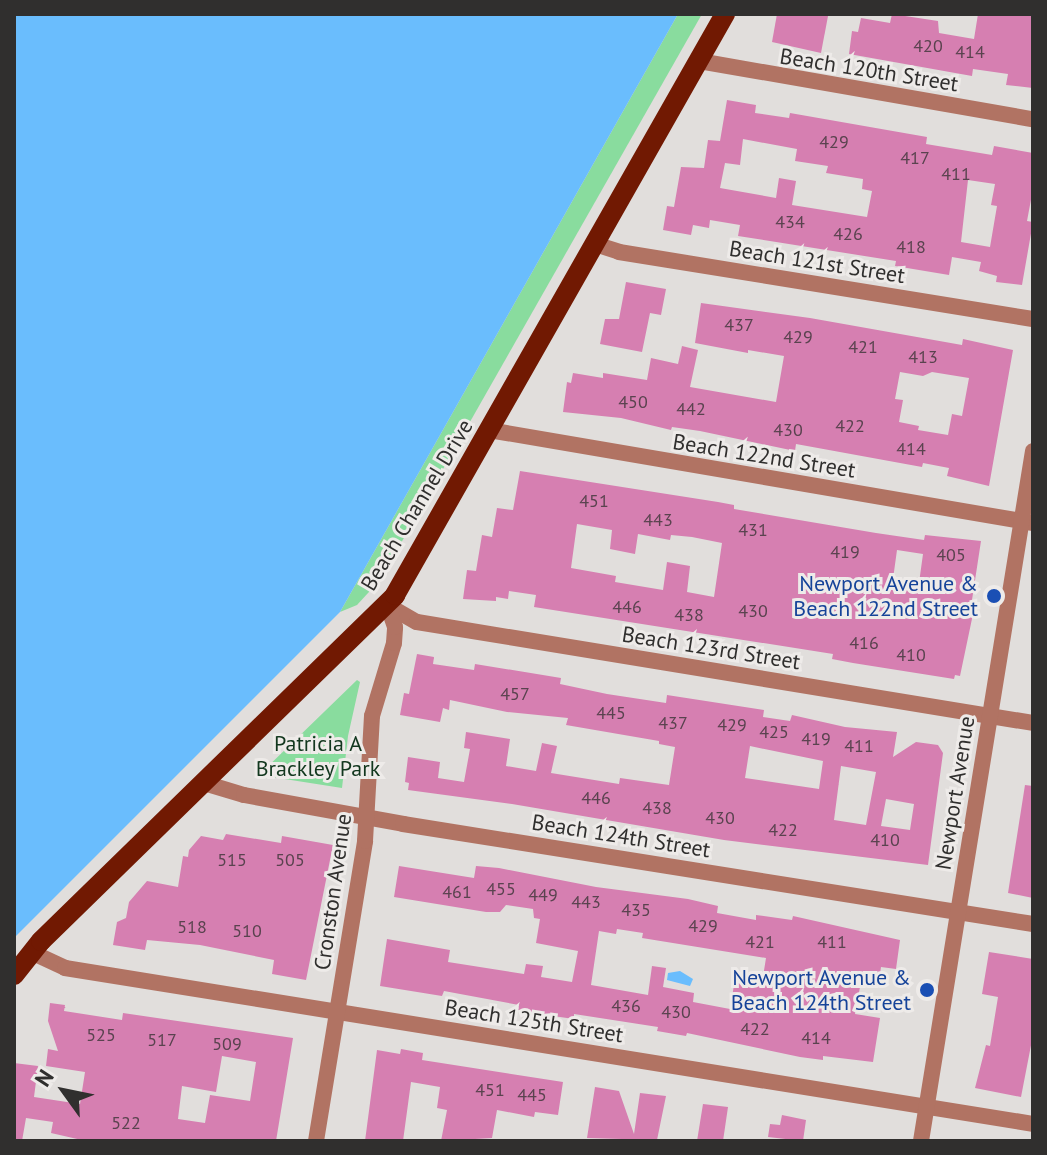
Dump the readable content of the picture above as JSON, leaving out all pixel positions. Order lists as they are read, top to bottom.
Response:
{
  "streets": {
    "main road": ["Beach Channel Drive"],
    "street": [
      "Beach 120th Street",
      "Beach 121st Street",
      "Beach 122nd Street",
      "Beach 123rd Street",
      "Newport Avenue",
      "Beach 124th Street",
      "Cronston Avenue",
      "Beach 125th Street"
    ]
  },
  "crossings": [
    ["Beach 120th Street", "Beach Channel Drive"],
    ["Beach 121st Street", "Beach Channel Drive"],
    ["Beach 122nd Street", "Beach Channel Drive"],
    ["Beach 122nd Street", "Newport Avenue"],
    ["Beach Channel Drive", "Beach 123rd Street"],
    ["Beach Channel Drive", "Beach 124th Street"],
    ["Beach Channel Drive", "Cronston Avenue"],
    ["Beach Channel Drive", "Beach 125th Street"],
    ["Beach 123rd Street", "Newport Avenue"],
    ["Beach 123rd Street", "Cronston Avenue"],
    ["Newport Avenue", "Beach 124th Street"],
    ["Newport Avenue", "Beach 125th Street"],
    ["Beach 124th Street", "Cronston Avenue"],
    ["Cronston Avenue", "Beach 125th Street"]
  ],
  "parks": ["Patricia A Brackley Park"],
  "places": ["Newport Avenue & Beach 122nd Street", "Newport Avenue & Beach 124th Street"],
  "house_numbers": [
    "420",
    "414",
    "429",
    "417",
    "411",
    "434",
    "426",
    "418",
    "437",
    "429",
    "421",
    "413",
    "450",
    "442",
    "422",
    "430",
    "414",
    "451",
    "443",
    "431",
    "419",
    "405",
    "446",
    "430",
    "438",
    "416",
    "410",
    "457",
    "445",
    "437",
    "429",
    "425",
    "419",
    "411",
    "446",
    "438",
    "430",
    "422",
    "410",
    "515",
    "505",
    "455",
    "461",
    "449",
    "443",
    "435",
    "429",
    "518",
    "510",
    "421",
    "411",
    "436",
    "430",
    "422",
    "525",
    "414",
    "517",
    "509",
    "451",
    "445",
    "522"
  ],
  "north": "top left"
}
